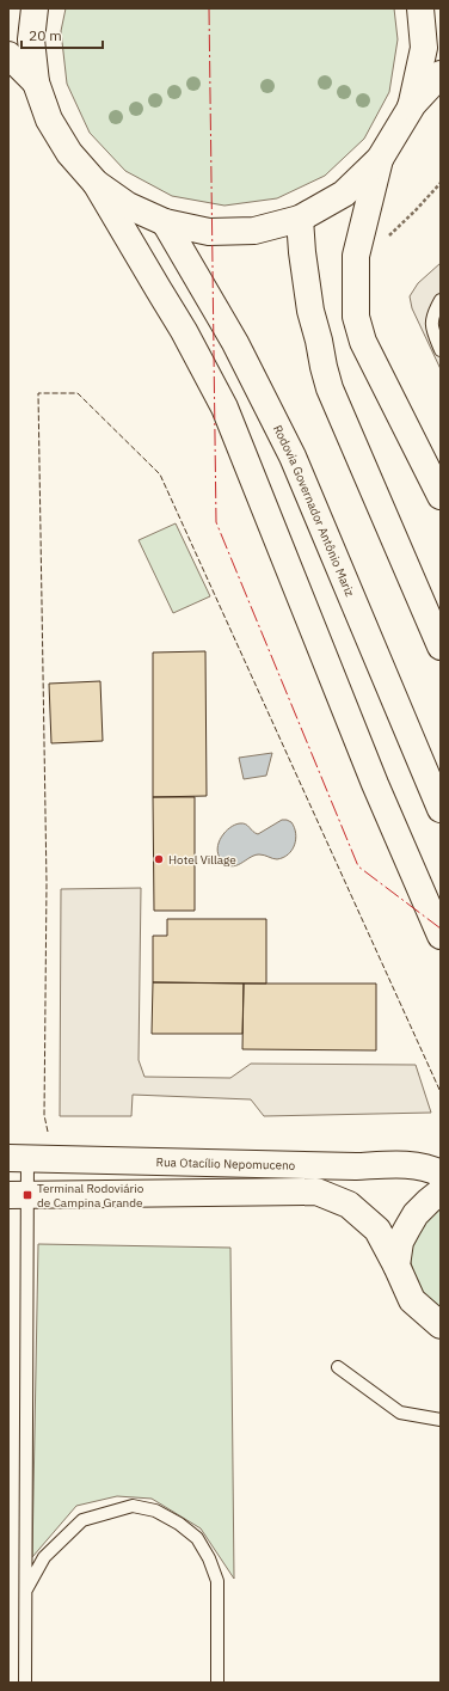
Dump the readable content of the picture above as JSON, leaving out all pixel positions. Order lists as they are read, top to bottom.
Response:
{
  "streets": {
    "main road": ["Rodovia Governador Antônio Mariz", "Rua Otacílio Nepomuceno"]
  },
  "places": {
    "other": ["Hotel Village"],
    "transit": ["Terminal Rodoviário de Campina Grande"]
  },
  "scale_bar": "20 m"
}
